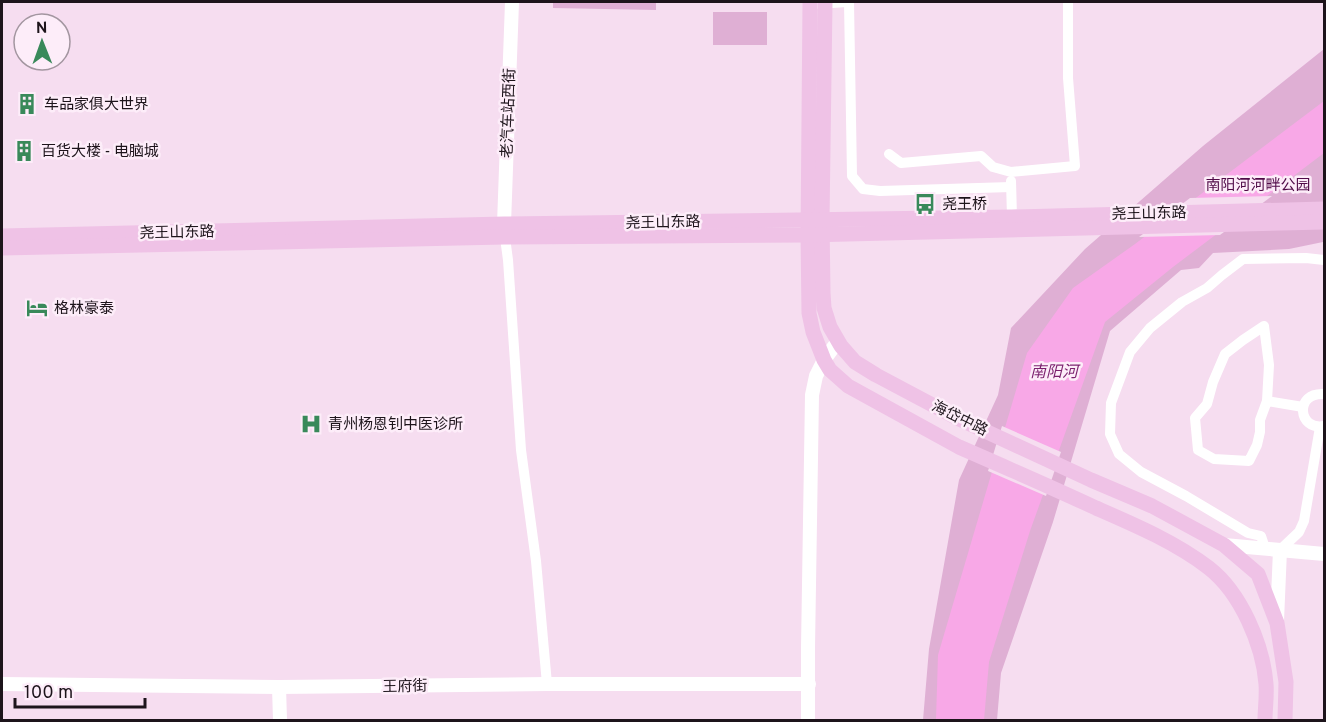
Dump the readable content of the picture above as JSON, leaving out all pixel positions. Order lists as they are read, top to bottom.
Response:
{
  "streets": {
    "main road": ["尧王山东路", "海岱中路"],
    "street": ["老汽车站西街", "王府街"]
  },
  "crossings": [
    ["老汽车站西街", "尧王山东路"],
    ["尧王山东路", "海岱中路"]
  ],
  "water": ["南阳河"],
  "parks": ["南阳河河畔公园"],
  "places": {
    "building": ["车品家俱大世界", "百货大楼 - 电脑城"],
    "bus stop": ["尧王桥"],
    "hotel": ["格林豪泰"],
    "hospital": ["青州杨恩钊中医诊所"]
  },
  "scale_bar": "100 m",
  "north": "top"
}
